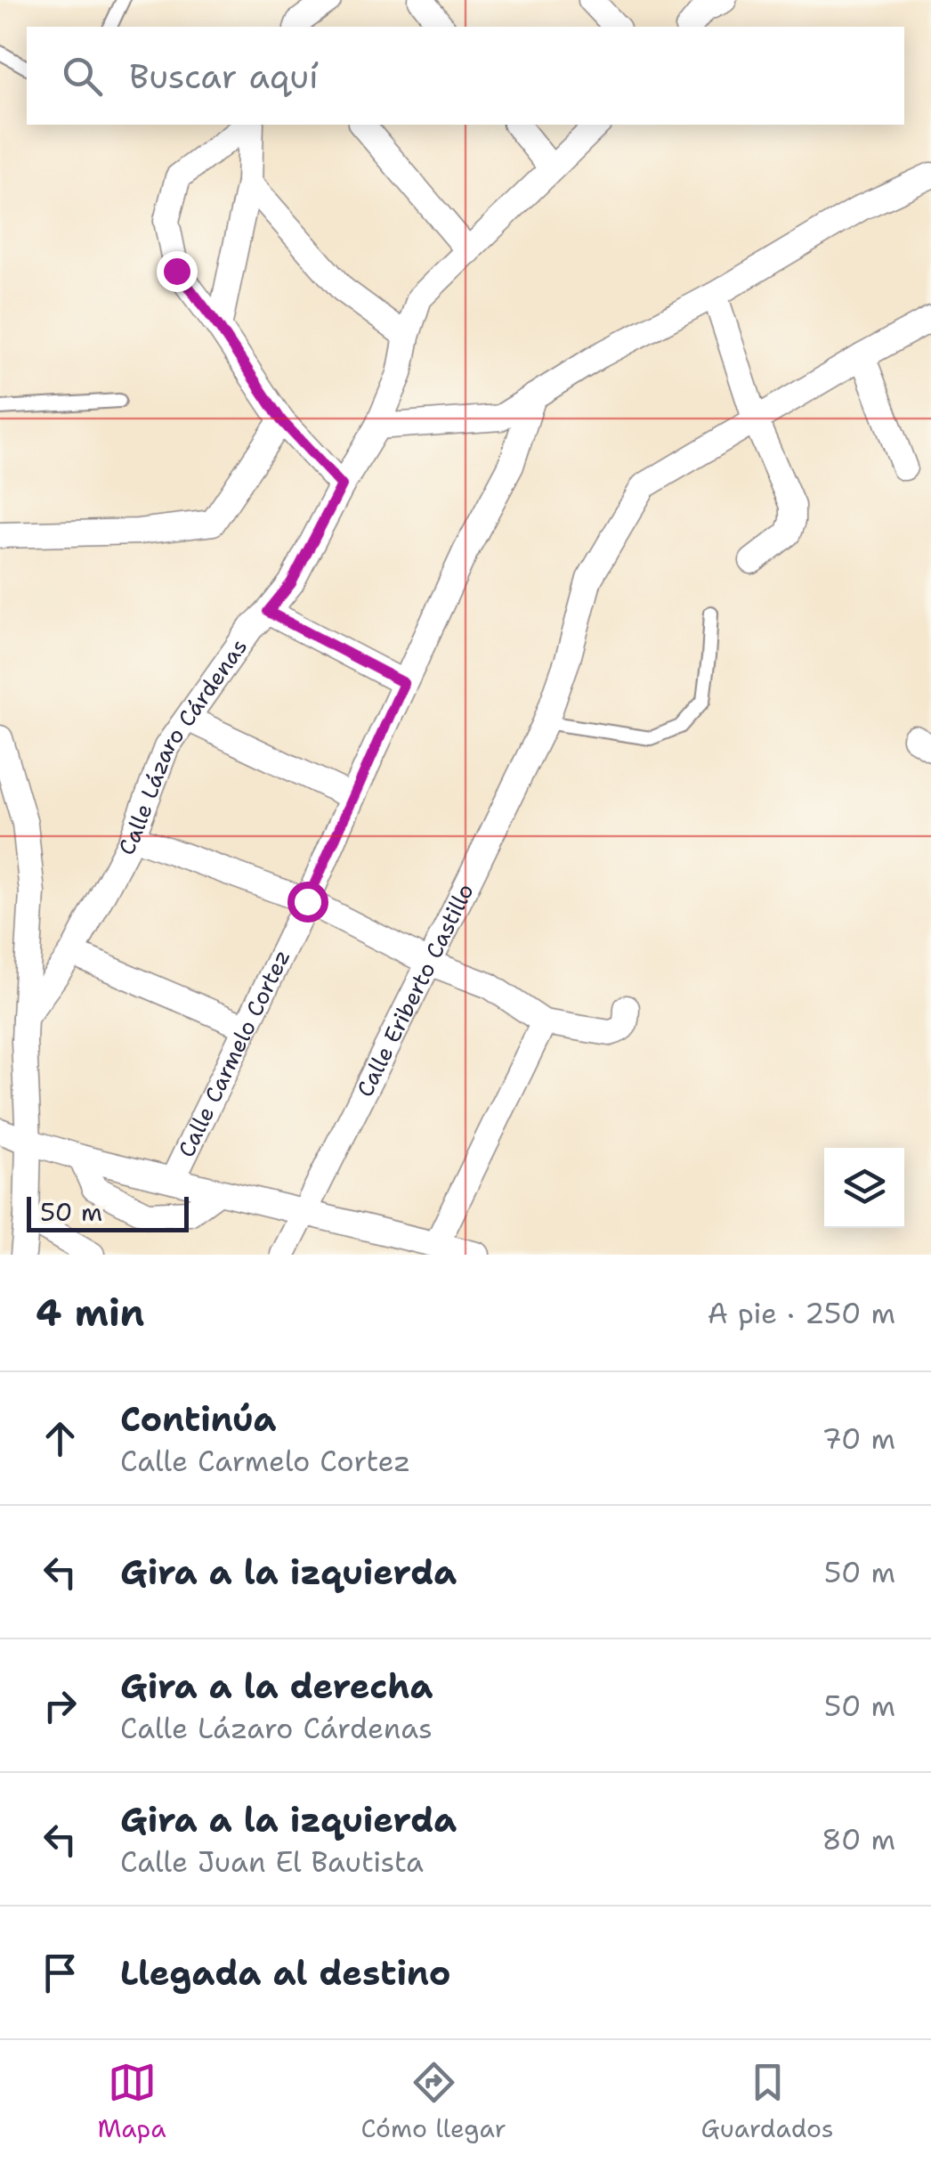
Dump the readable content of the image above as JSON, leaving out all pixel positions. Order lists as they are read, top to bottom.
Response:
{
  "streets": {
    "street": ["Calle Lázaro Cárdenas", "Calle Eriberto Castillo", "Calle Carmelo Cortez"]
  },
  "scale_bar": "50 m",
  "page": {
    "search": "Buscar aquí",
    "scale": "50 m",
    "heading": ["4 min", "A pie · 250 m"],
    "list": [
      ["Continúa", "Calle Carmelo Cortez", "70 m"],
      ["Gira a la izquierda", "50 m"],
      ["Gira a la derecha", "Calle Lázaro Cárdenas", "50 m"],
      ["Gira a la izquierda", "Calle Juan El Bautista", "80 m"],
      "Llegada al destino"
    ],
    "nav": ["Mapa", "Cómo llegar", "Guardados"]
  }
}
